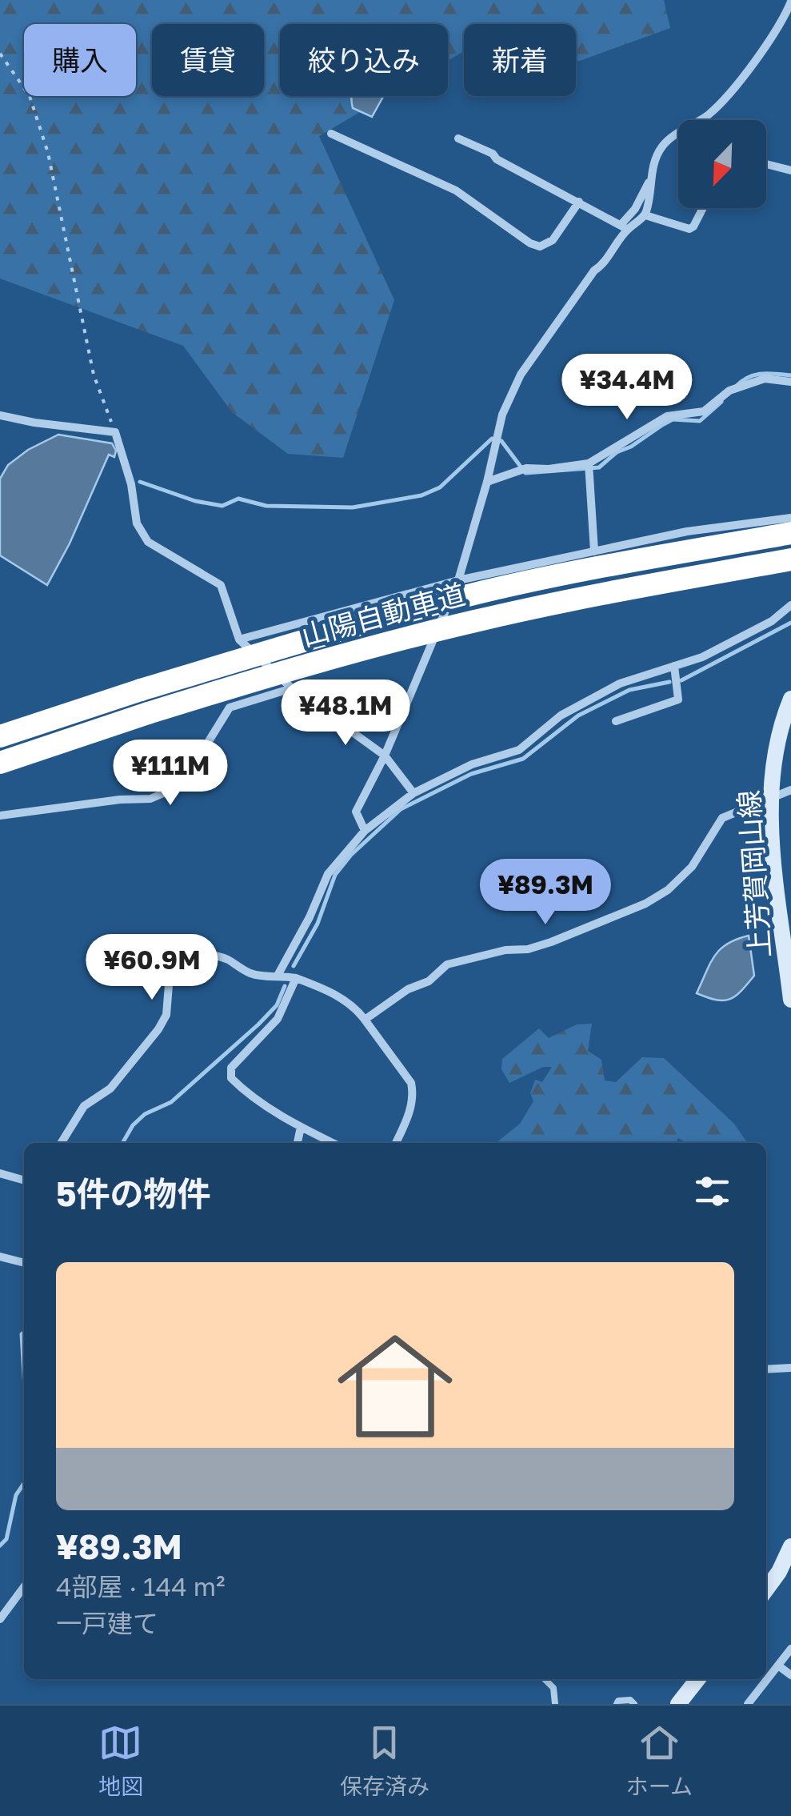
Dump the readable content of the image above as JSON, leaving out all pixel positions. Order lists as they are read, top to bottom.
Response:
{
  "streets": {
    "highway": ["山陽自動車道"],
    "main road": ["上芳賀岡山線"]
  },
  "north": "bottom left",
  "page": {
    "chip": [
      "購入",
      "賃貸",
      "絞り込み",
      "新着"
    ],
    "price": [
      "¥34.4M",
      "¥48.1M",
      "¥111M",
      "¥89.3M",
      "¥60.9M"
    ],
    "heading": "5件の物件",
    "list": [
      {
        "name": "¥89.3M",
        "note": "4部屋 · 144 m² · 一戸建て"
      }
    ],
    "tabs": ["地図", "保存済み", "ホーム"]
  }
}
